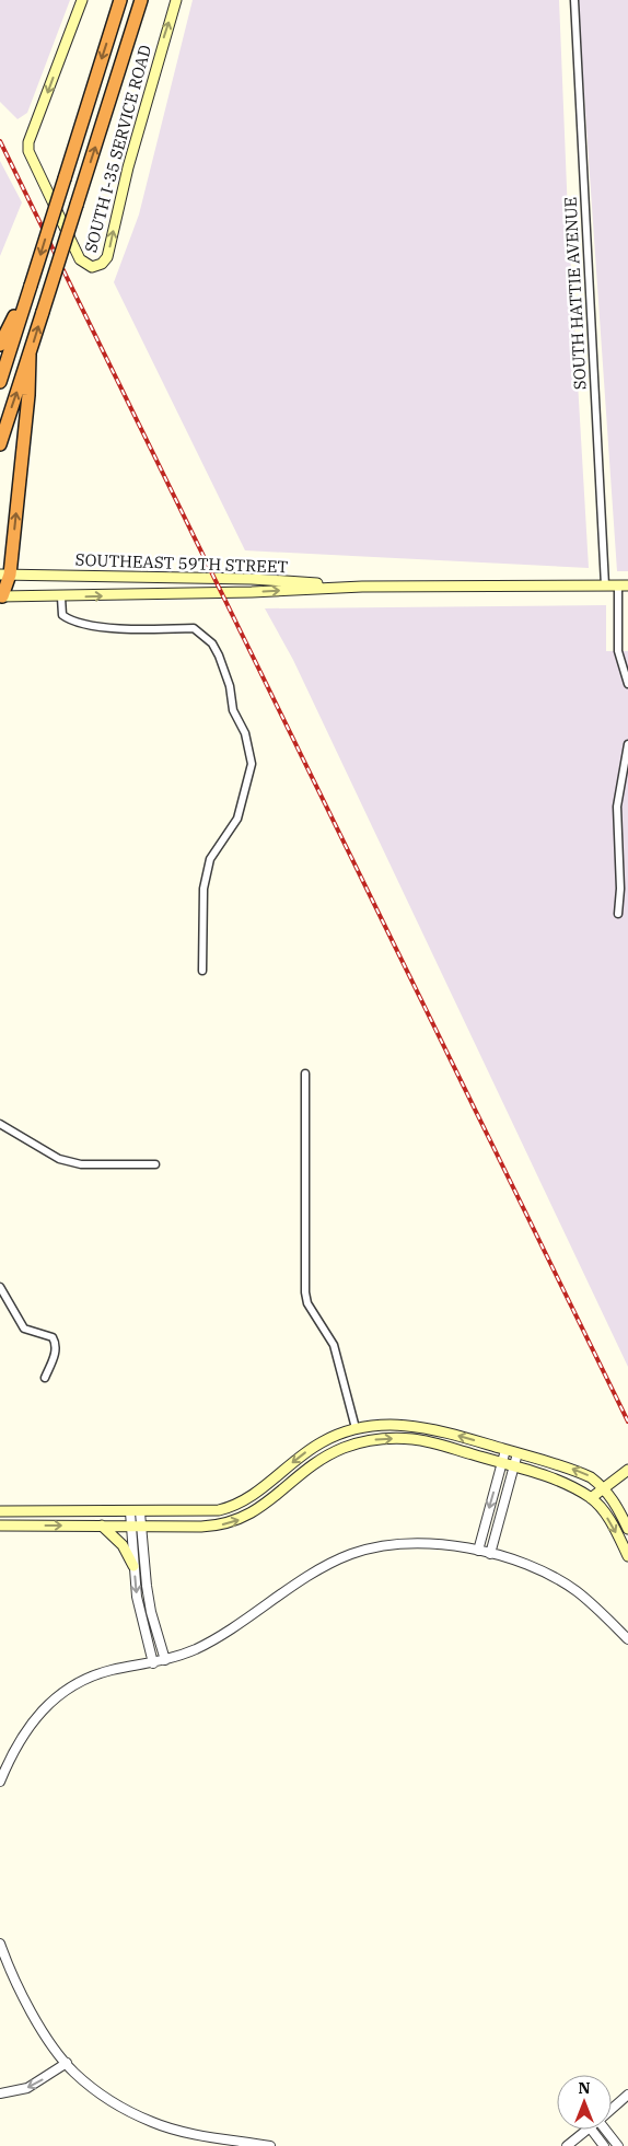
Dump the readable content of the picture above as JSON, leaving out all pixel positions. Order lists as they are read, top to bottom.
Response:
{
  "streets": {
    "main road": ["SOUTH I-35 SERVICE ROAD", "SOUTHEAST 59TH STREET"],
    "street": ["SOUTH HATTIE AVENUE"]
  },
  "crossings": [
    ["SOUTH HATTIE AVENUE", "SOUTHEAST 59TH STREET"]
  ],
  "north": "top"
}
